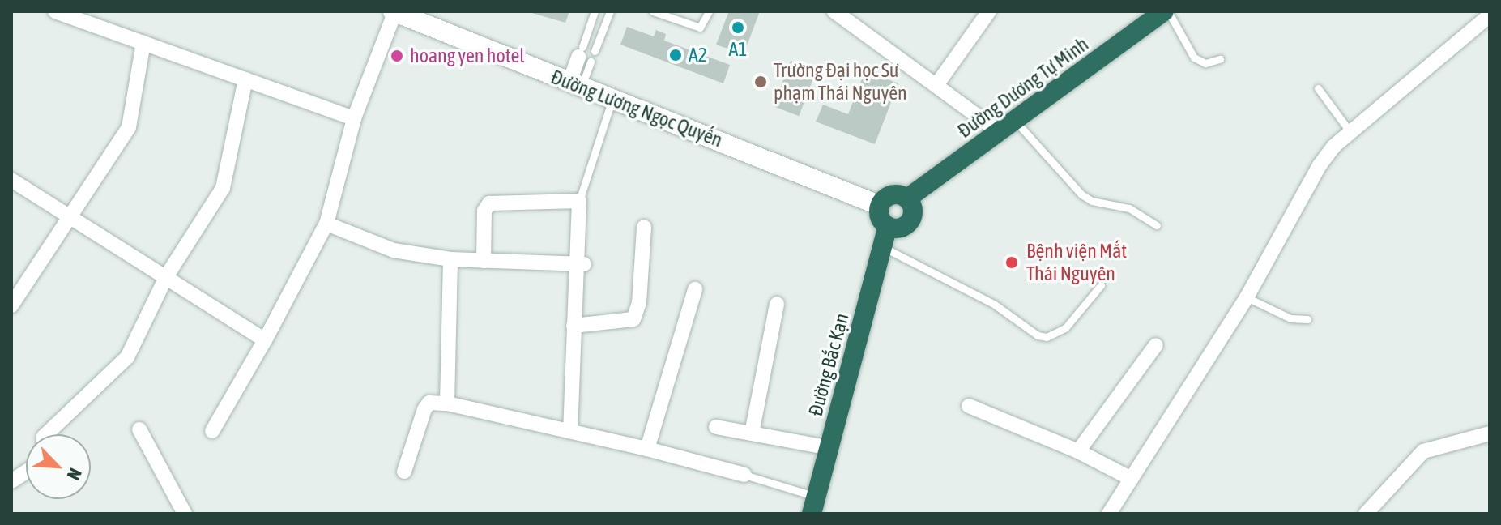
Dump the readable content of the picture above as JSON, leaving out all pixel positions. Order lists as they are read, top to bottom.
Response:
{
  "streets": {
    "highway": ["Đường Dương Tự Minh", "Đường Bắc Kạn"],
    "main road": ["Đường Lương Ngọc Quyến"]
  },
  "crossings": [
    ["Đường Dương Tự Minh", "Đường Lương Ngọc Quyến"],
    ["Đường Dương Tự Minh", "Đường Bắc Kạn"],
    ["Đường Lương Ngọc Quyến", "Đường Bắc Kạn"]
  ],
  "places": [
    "A1",
    "A2",
    "hoang yen hotel",
    "Trường Đại học Sư phạm Thái Nguyên",
    "Bệnh viện Mắt Thái Nguyên"
  ],
  "north": "bottom right"
}
